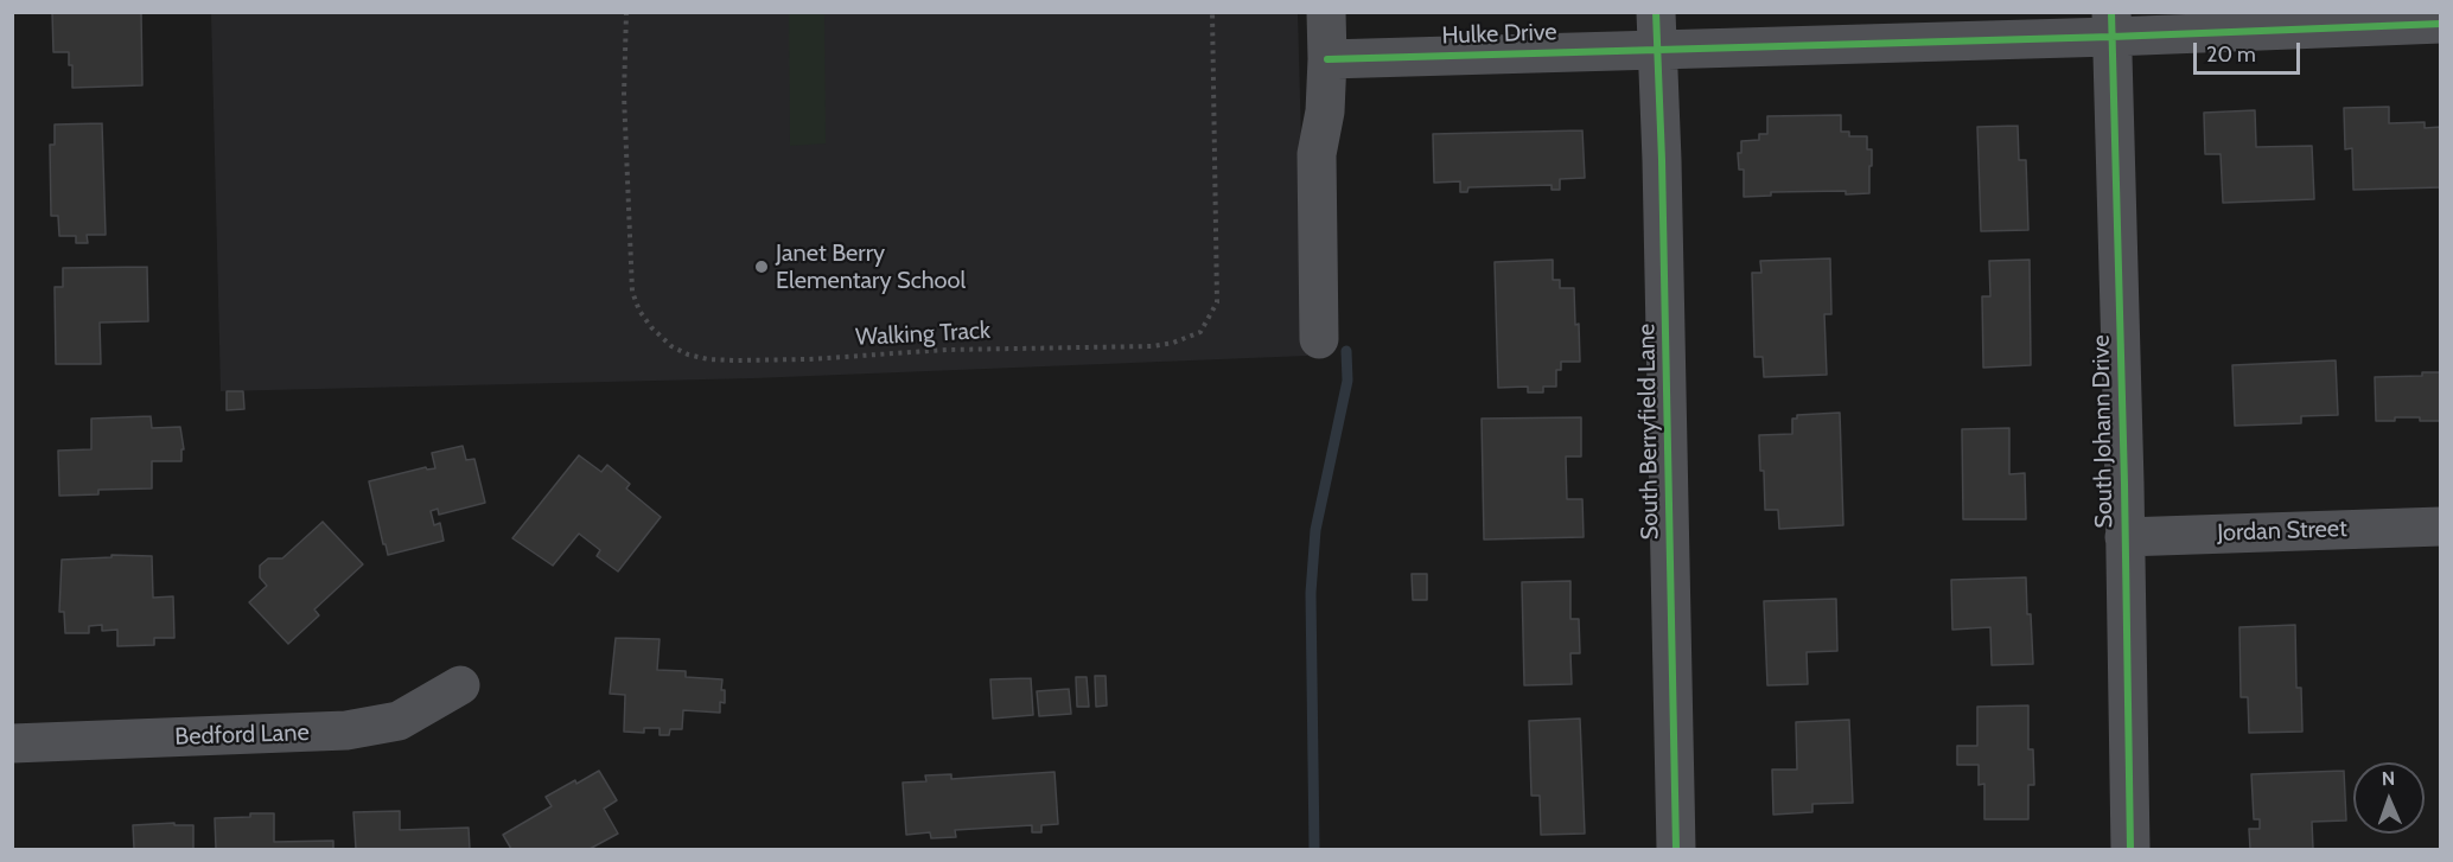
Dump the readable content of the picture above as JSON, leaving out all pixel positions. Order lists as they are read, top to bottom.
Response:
{
  "streets": {
    "street": [
      "Hulke Drive",
      "South Berryfield Lane",
      "South Johann Drive",
      "Jordan Street",
      "Bedford Lane"
    ],
    "path": ["Walking Track"]
  },
  "crossings": [
    ["Hulke Drive", "South Berryfield Lane"],
    ["Hulke Drive", "South Johann Drive"],
    ["South Johann Drive", "Jordan Street"]
  ],
  "places": ["Janet Berry Elementary School"],
  "scale_bar": "20 m",
  "north": "top"
}
